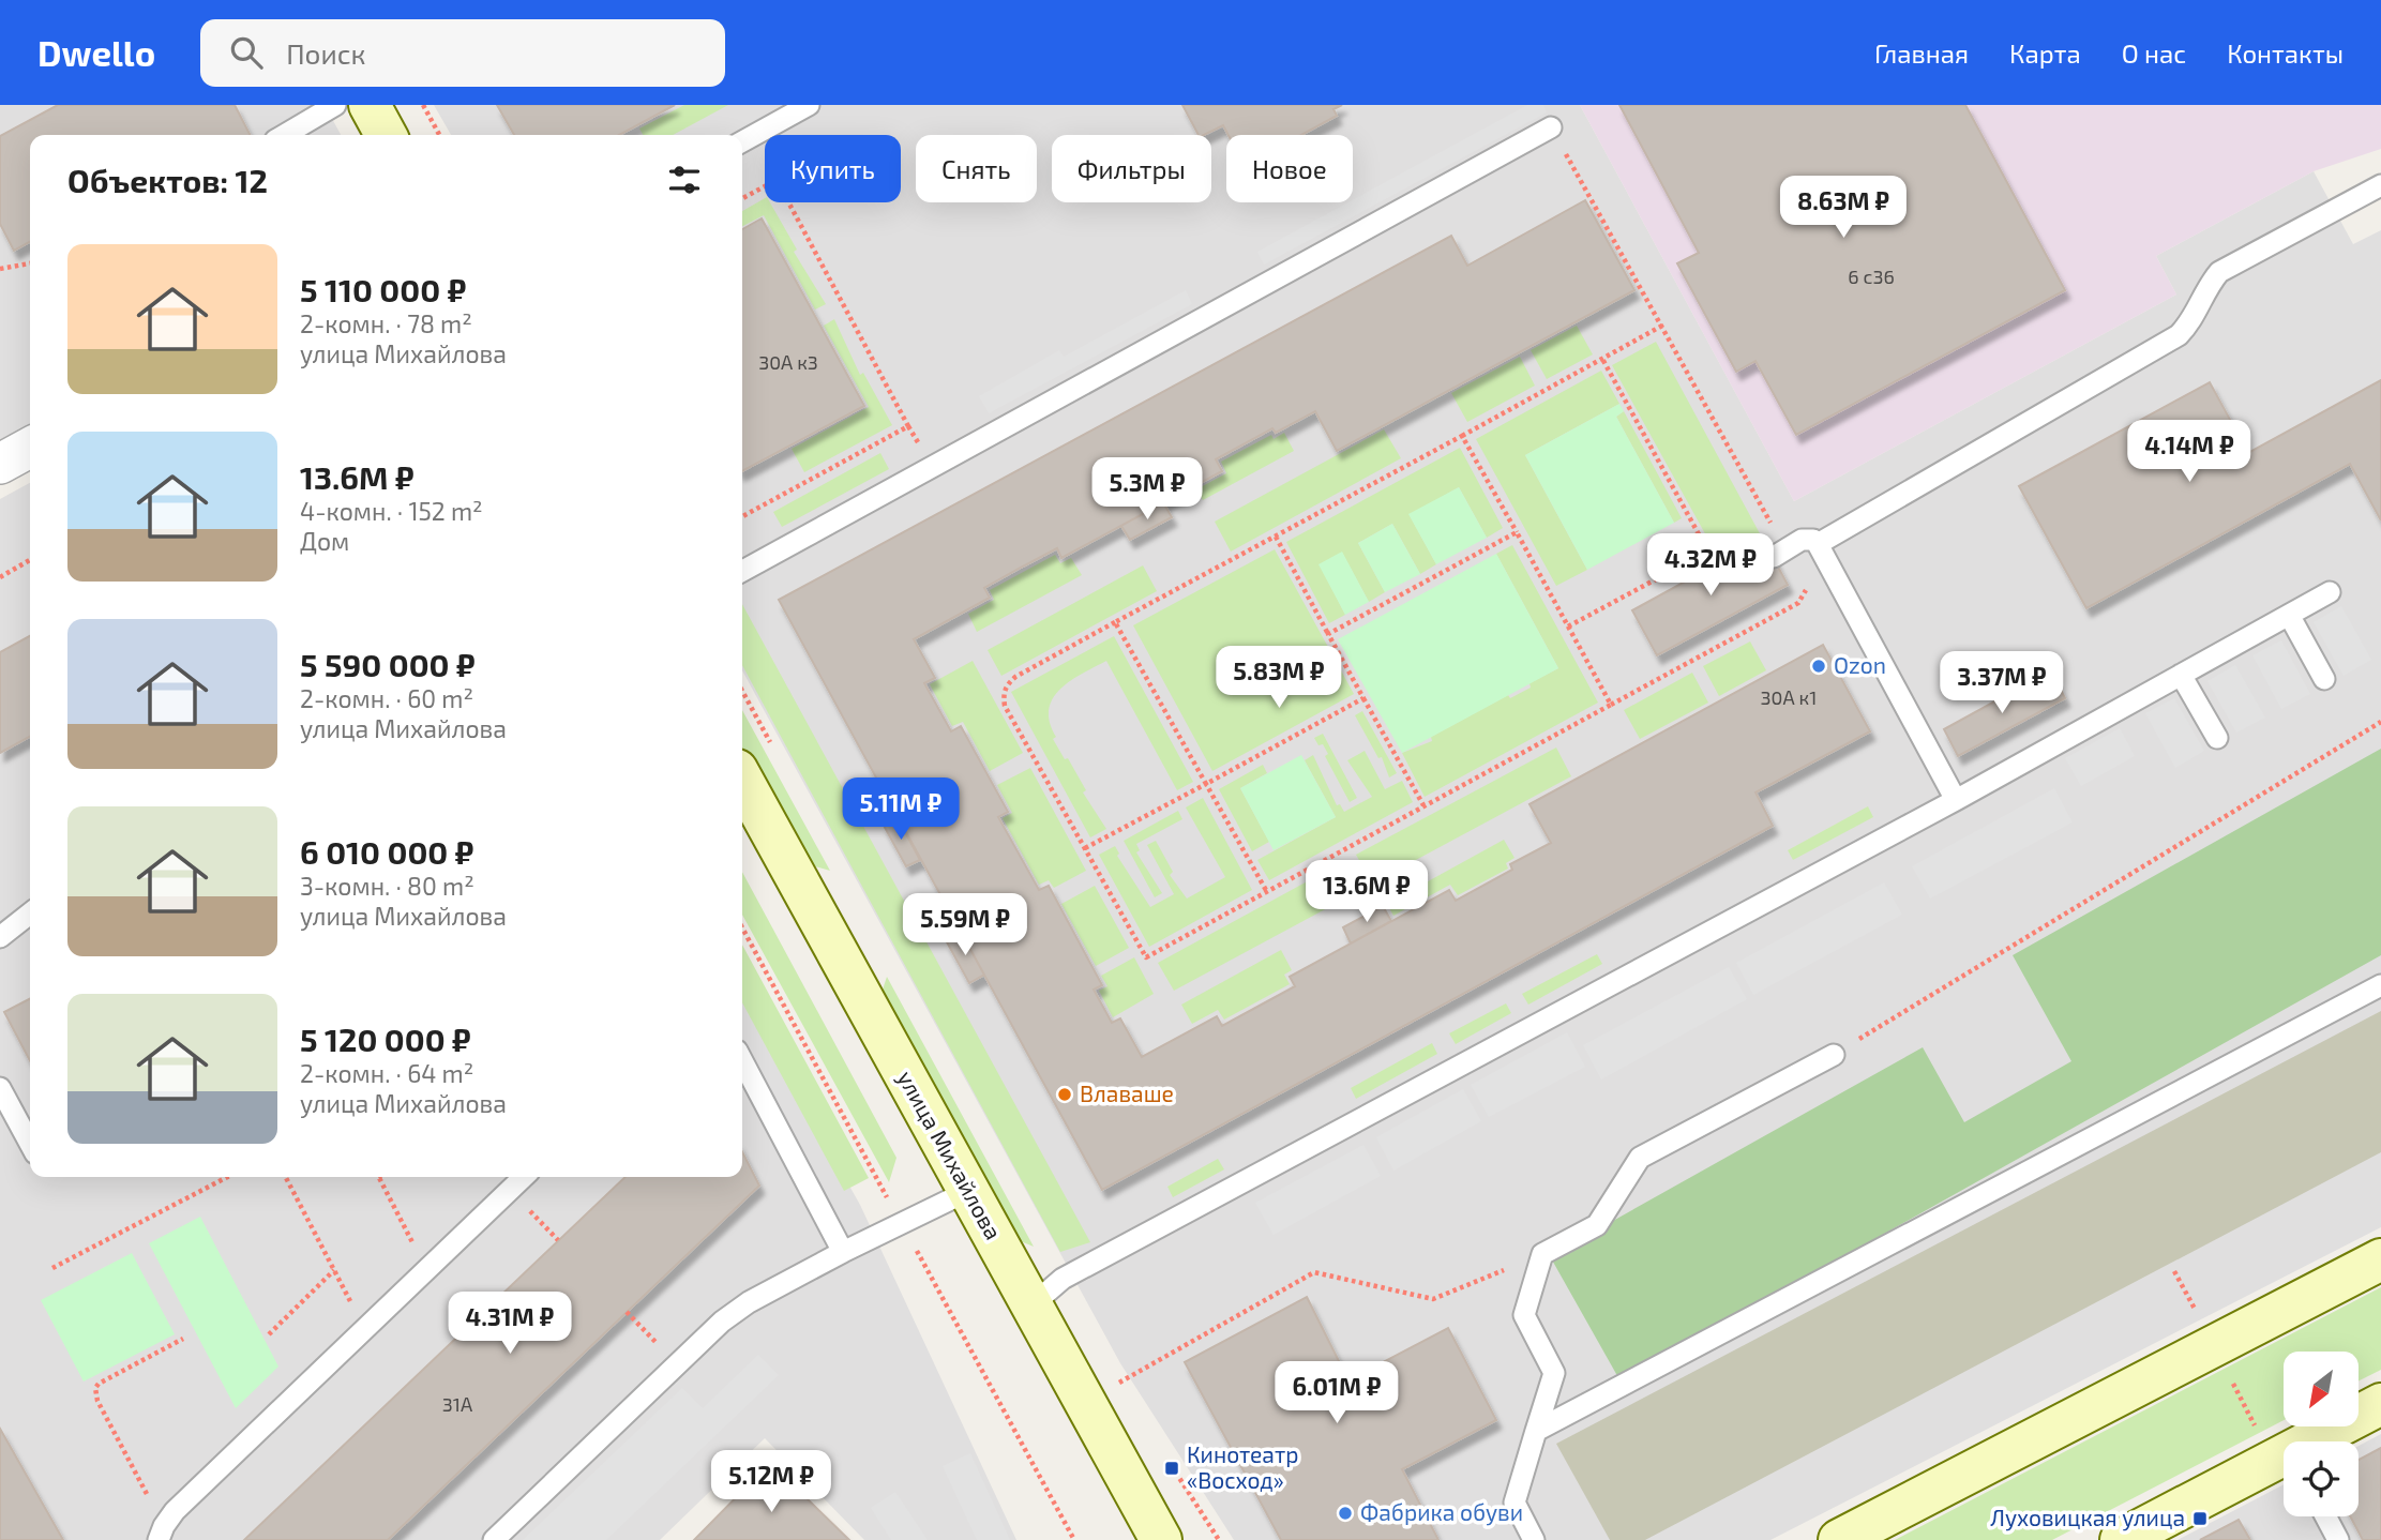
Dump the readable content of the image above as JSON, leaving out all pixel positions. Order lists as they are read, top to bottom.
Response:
{
  "streets": {
    "street": ["улица Михайлова"]
  },
  "places": {
    "other": ["Ozon", "Влаваше", "Фабрика обуви"],
    "transit": ["Кинотеатр «Восход»", "Луховицкая улица"]
  },
  "house_numbers": [
    "6 с36",
    "30А к3",
    "30А к1",
    "31А"
  ],
  "north": "bottom left",
  "page": {
    "header": "Dwello",
    "search": "Поиск",
    "nav": [
      "Главная",
      "Карта",
      "О нас",
      "Контакты"
    ],
    "chip": [
      "Купить",
      "Снять",
      "Фильтры",
      "Новое"
    ],
    "heading": "Объектов: 12",
    "price": [
      "8.63M ₽",
      "4.14M ₽",
      "5.3M ₽",
      "4.32M ₽",
      "5.83M ₽",
      "3.37M ₽",
      "5.11M ₽",
      "13.6M ₽",
      "5.59M ₽",
      "4.31M ₽",
      "6.01M ₽",
      "5.12M ₽"
    ],
    "list": [
      {
        "name": "5 110 000 ₽",
        "note": "2-комн. · 78 m² · улица Михайлова"
      },
      {
        "name": "13.6M ₽",
        "note": "4-комн. · 152 m² · Дом"
      },
      {
        "name": "5 590 000 ₽",
        "note": "2-комн. · 60 m² · улица Михайлова"
      },
      {
        "name": "6 010 000 ₽",
        "note": "3-комн. · 80 m² · улица Михайлова"
      },
      {
        "name": "5 120 000 ₽",
        "note": "2-комн. · 64 m² · улица Михайлова"
      }
    ]
  }
}
